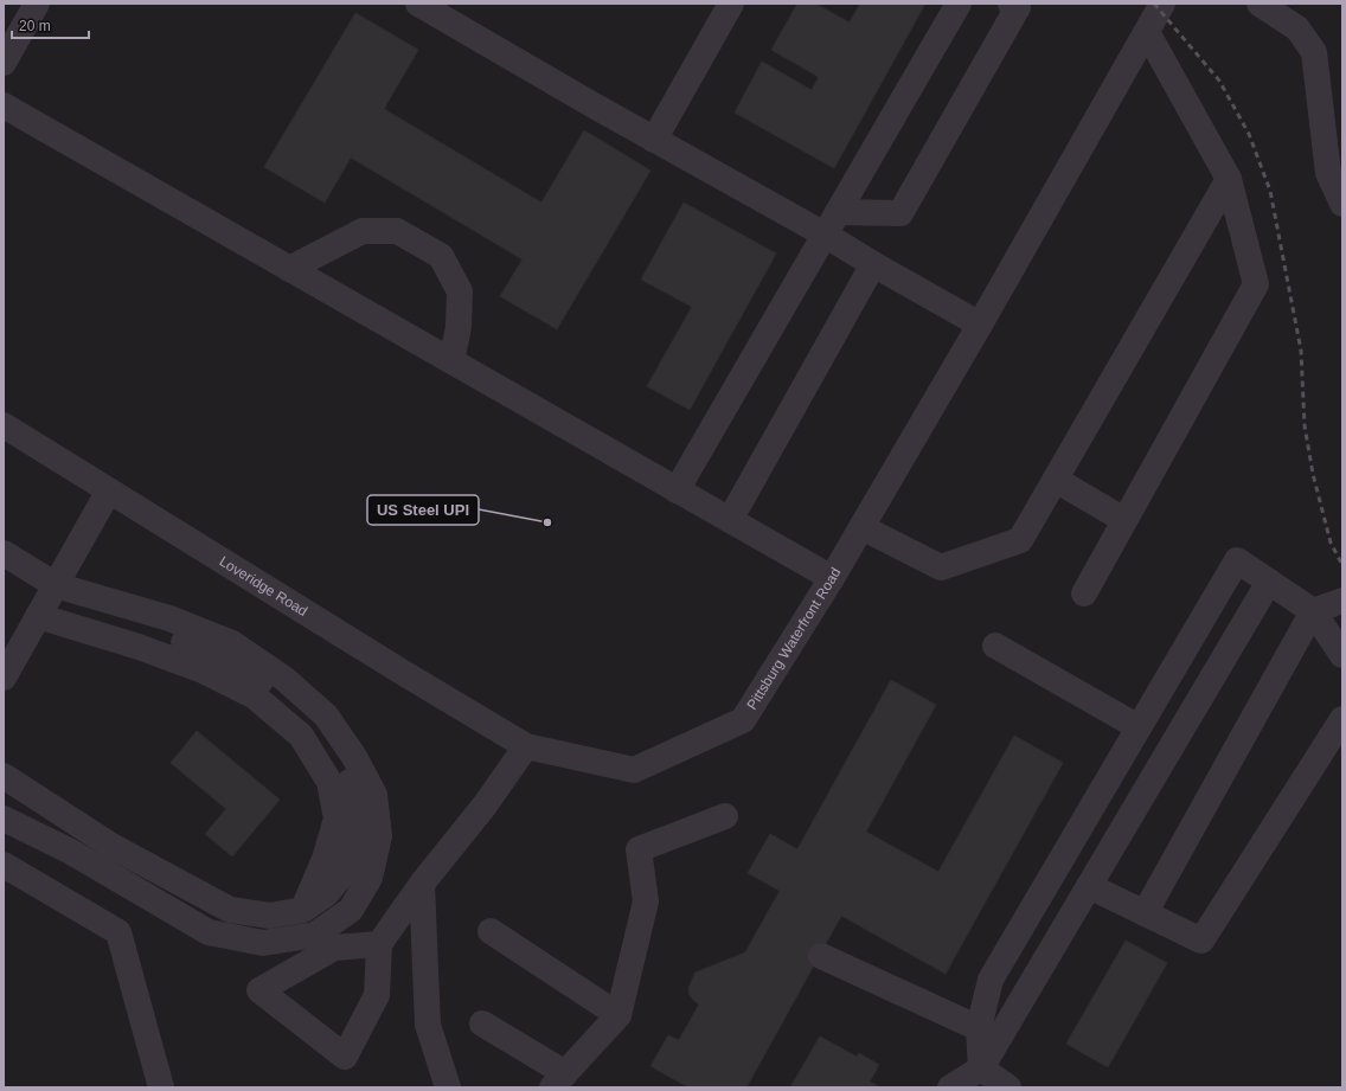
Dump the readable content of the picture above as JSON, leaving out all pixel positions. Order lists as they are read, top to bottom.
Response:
{
  "streets": {
    "street": ["Loveridge Road", "Pittsburg Waterfront Road"]
  },
  "crossings": [
    ["Loveridge Road", "Pittsburg Waterfront Road"]
  ],
  "places": ["US Steel UPI"],
  "scale_bar": "20 m"
}
